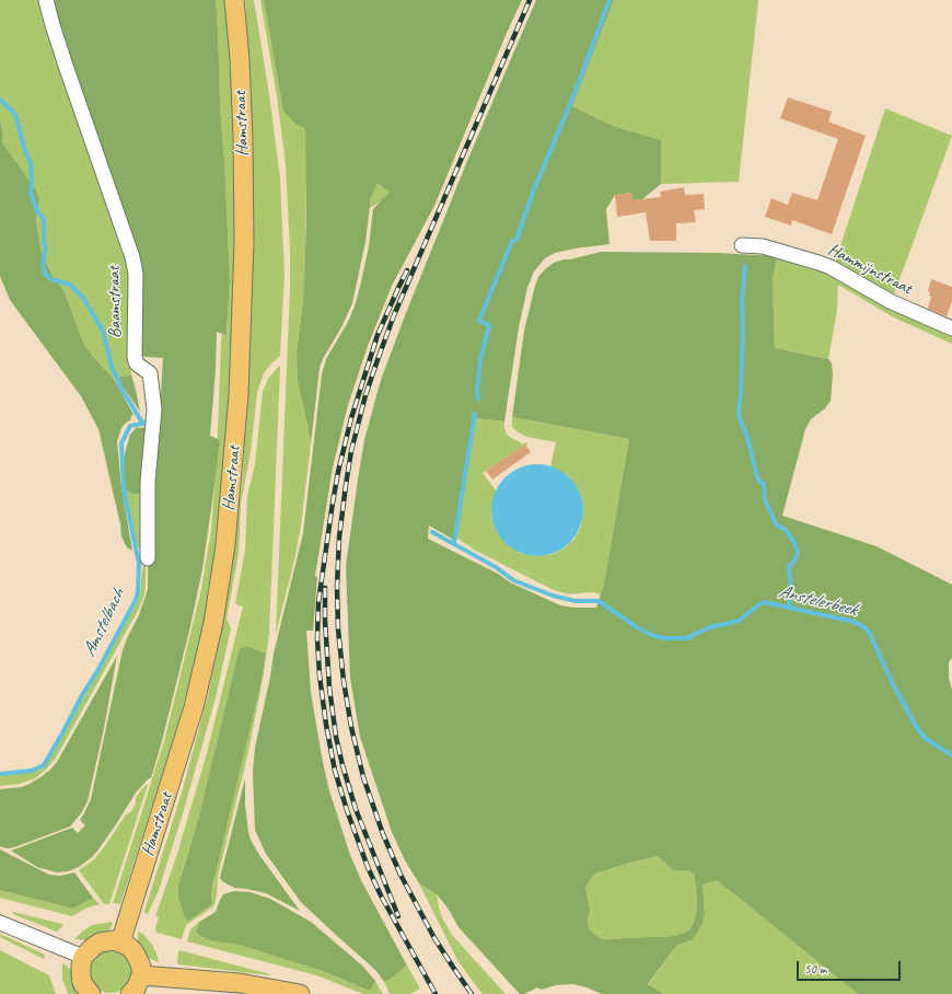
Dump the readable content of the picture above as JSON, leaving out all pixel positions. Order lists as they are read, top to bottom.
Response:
{
  "streets": {
    "main road": ["Hamstraat"],
    "street": ["Hammijnstraat", "Baamstraat"]
  },
  "water": ["Anstelerbeek", "Amstelbach"],
  "scale_bar": "50 m"
}
